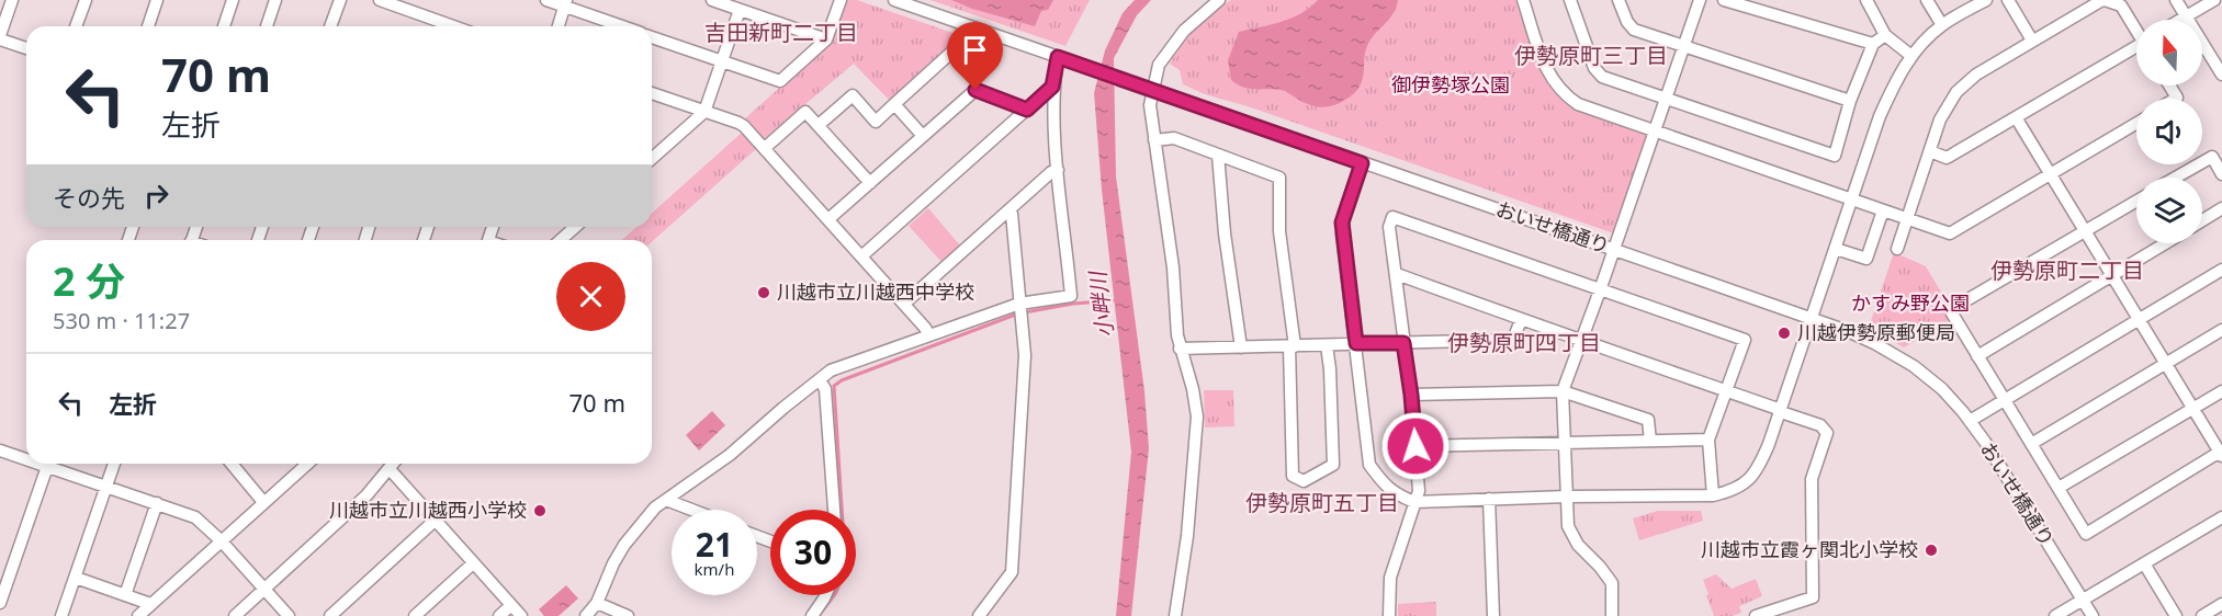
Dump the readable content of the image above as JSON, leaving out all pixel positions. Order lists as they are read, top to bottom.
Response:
{
  "streets": {
    "street": ["おいせ橋通り"]
  },
  "districts": [
    "吉田新町二丁目",
    "伊勢原町三丁目",
    "伊勢原町二丁目",
    "伊勢原町四丁目",
    "伊勢原町五丁目"
  ],
  "water": ["小畔川"],
  "parks": ["御伊勢塚公園", "かすみ野公園"],
  "places": [
    "川越市立川越西中学校",
    "川越伊勢原郵便局",
    "川越市立川越西小学校",
    "川越市立霞ヶ関北小学校"
  ],
  "north": "top",
  "page": {
    "turn": ["70 m", "左折"],
    "then": "その先",
    "heading": ["2 分", "530 m · 11:27"],
    "list": [
      {
        "name": "左折",
        "value": "70 m"
      }
    ],
    "speed": "21 km/h",
    "limit": "30"
  }
}
